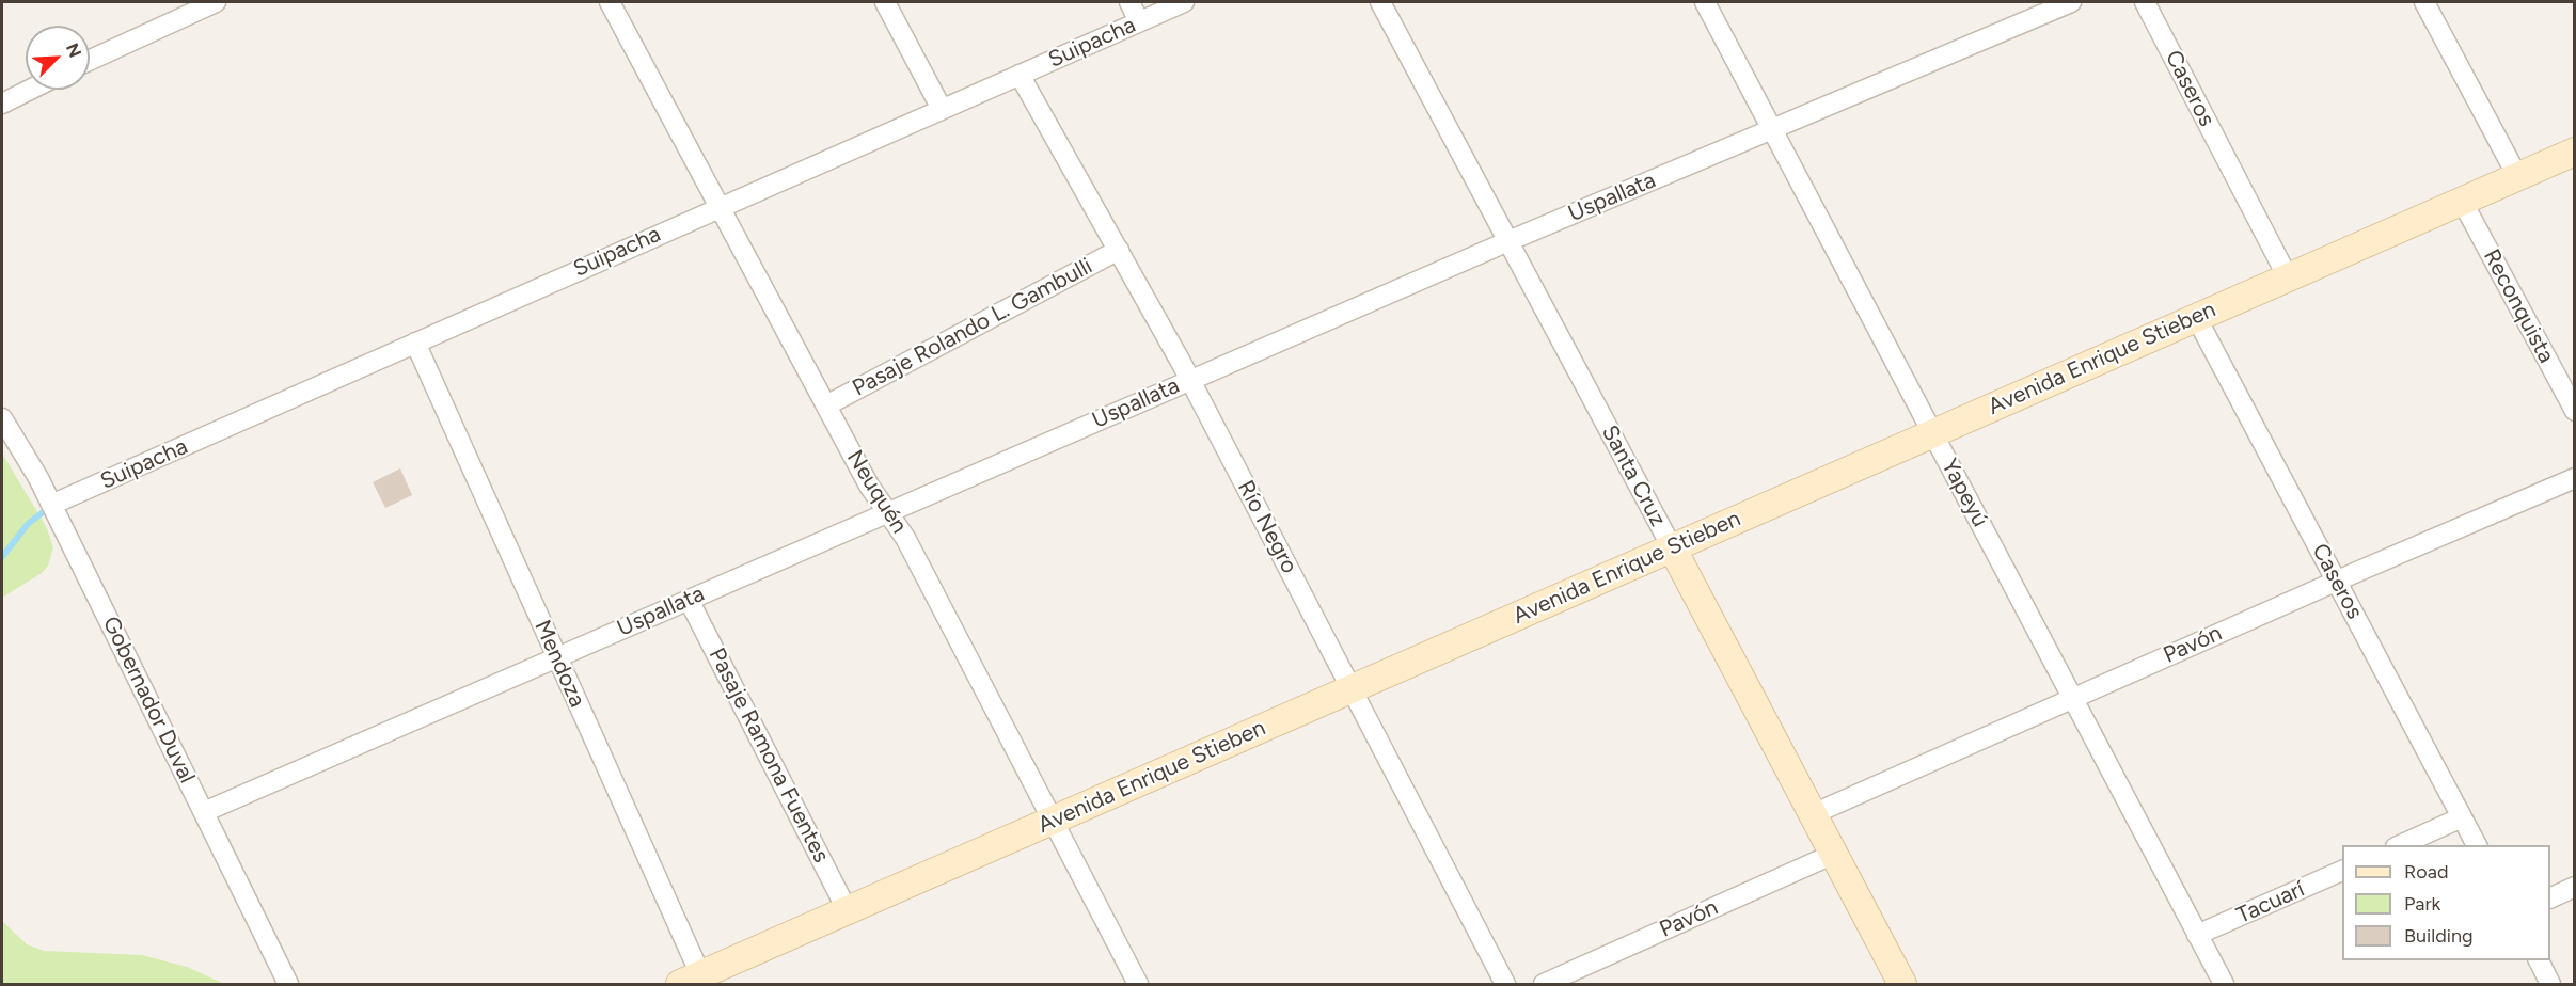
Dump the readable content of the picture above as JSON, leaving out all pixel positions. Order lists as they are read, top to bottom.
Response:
{
  "streets": {
    "main road": ["Avenida Enrique Stieben", "Santa Cruz"],
    "street": [
      "Suipacha",
      "Caseros",
      "Uspallata",
      "Reconquista",
      "Pasaje Rolando L. Gambulli",
      "Neuquén",
      "Yapeyú",
      "Río Negro",
      "Pavón",
      "Mendoza",
      "Gobernador Duval",
      "Pasaje Ramona Fuentes",
      "Tacuarí"
    ]
  },
  "crossings": [
    ["Suipacha", "Neuquén"],
    ["Suipacha", "Río Negro"],
    ["Suipacha", "Mendoza"],
    ["Suipacha", "Gobernador Duval"],
    ["Caseros", "Avenida Enrique Stieben"],
    ["Caseros", "Pavón"],
    ["Uspallata", "Santa Cruz"],
    ["Uspallata", "Neuquén"],
    ["Uspallata", "Yapeyú"],
    ["Uspallata", "Río Negro"],
    ["Uspallata", "Mendoza"],
    ["Uspallata", "Gobernador Duval"],
    ["Uspallata", "Pasaje Ramona Fuentes"],
    ["Reconquista", "Avenida Enrique Stieben"],
    ["Pasaje Rolando L. Gambulli", "Neuquén"],
    ["Pasaje Rolando L. Gambulli", "Río Negro"],
    ["Avenida Enrique Stieben", "Santa Cruz"],
    ["Avenida Enrique Stieben", "Neuquén"],
    ["Avenida Enrique Stieben", "Yapeyú"],
    ["Avenida Enrique Stieben", "Río Negro"],
    ["Avenida Enrique Stieben", "Mendoza"],
    ["Avenida Enrique Stieben", "Pasaje Ramona Fuentes"],
    ["Santa Cruz", "Pavón"],
    ["Yapeyú", "Pavón"],
    ["Yapeyú", "Tacuarí"]
  ],
  "legend": ["Road", "Park", "Building"],
  "north": "top right"
}
